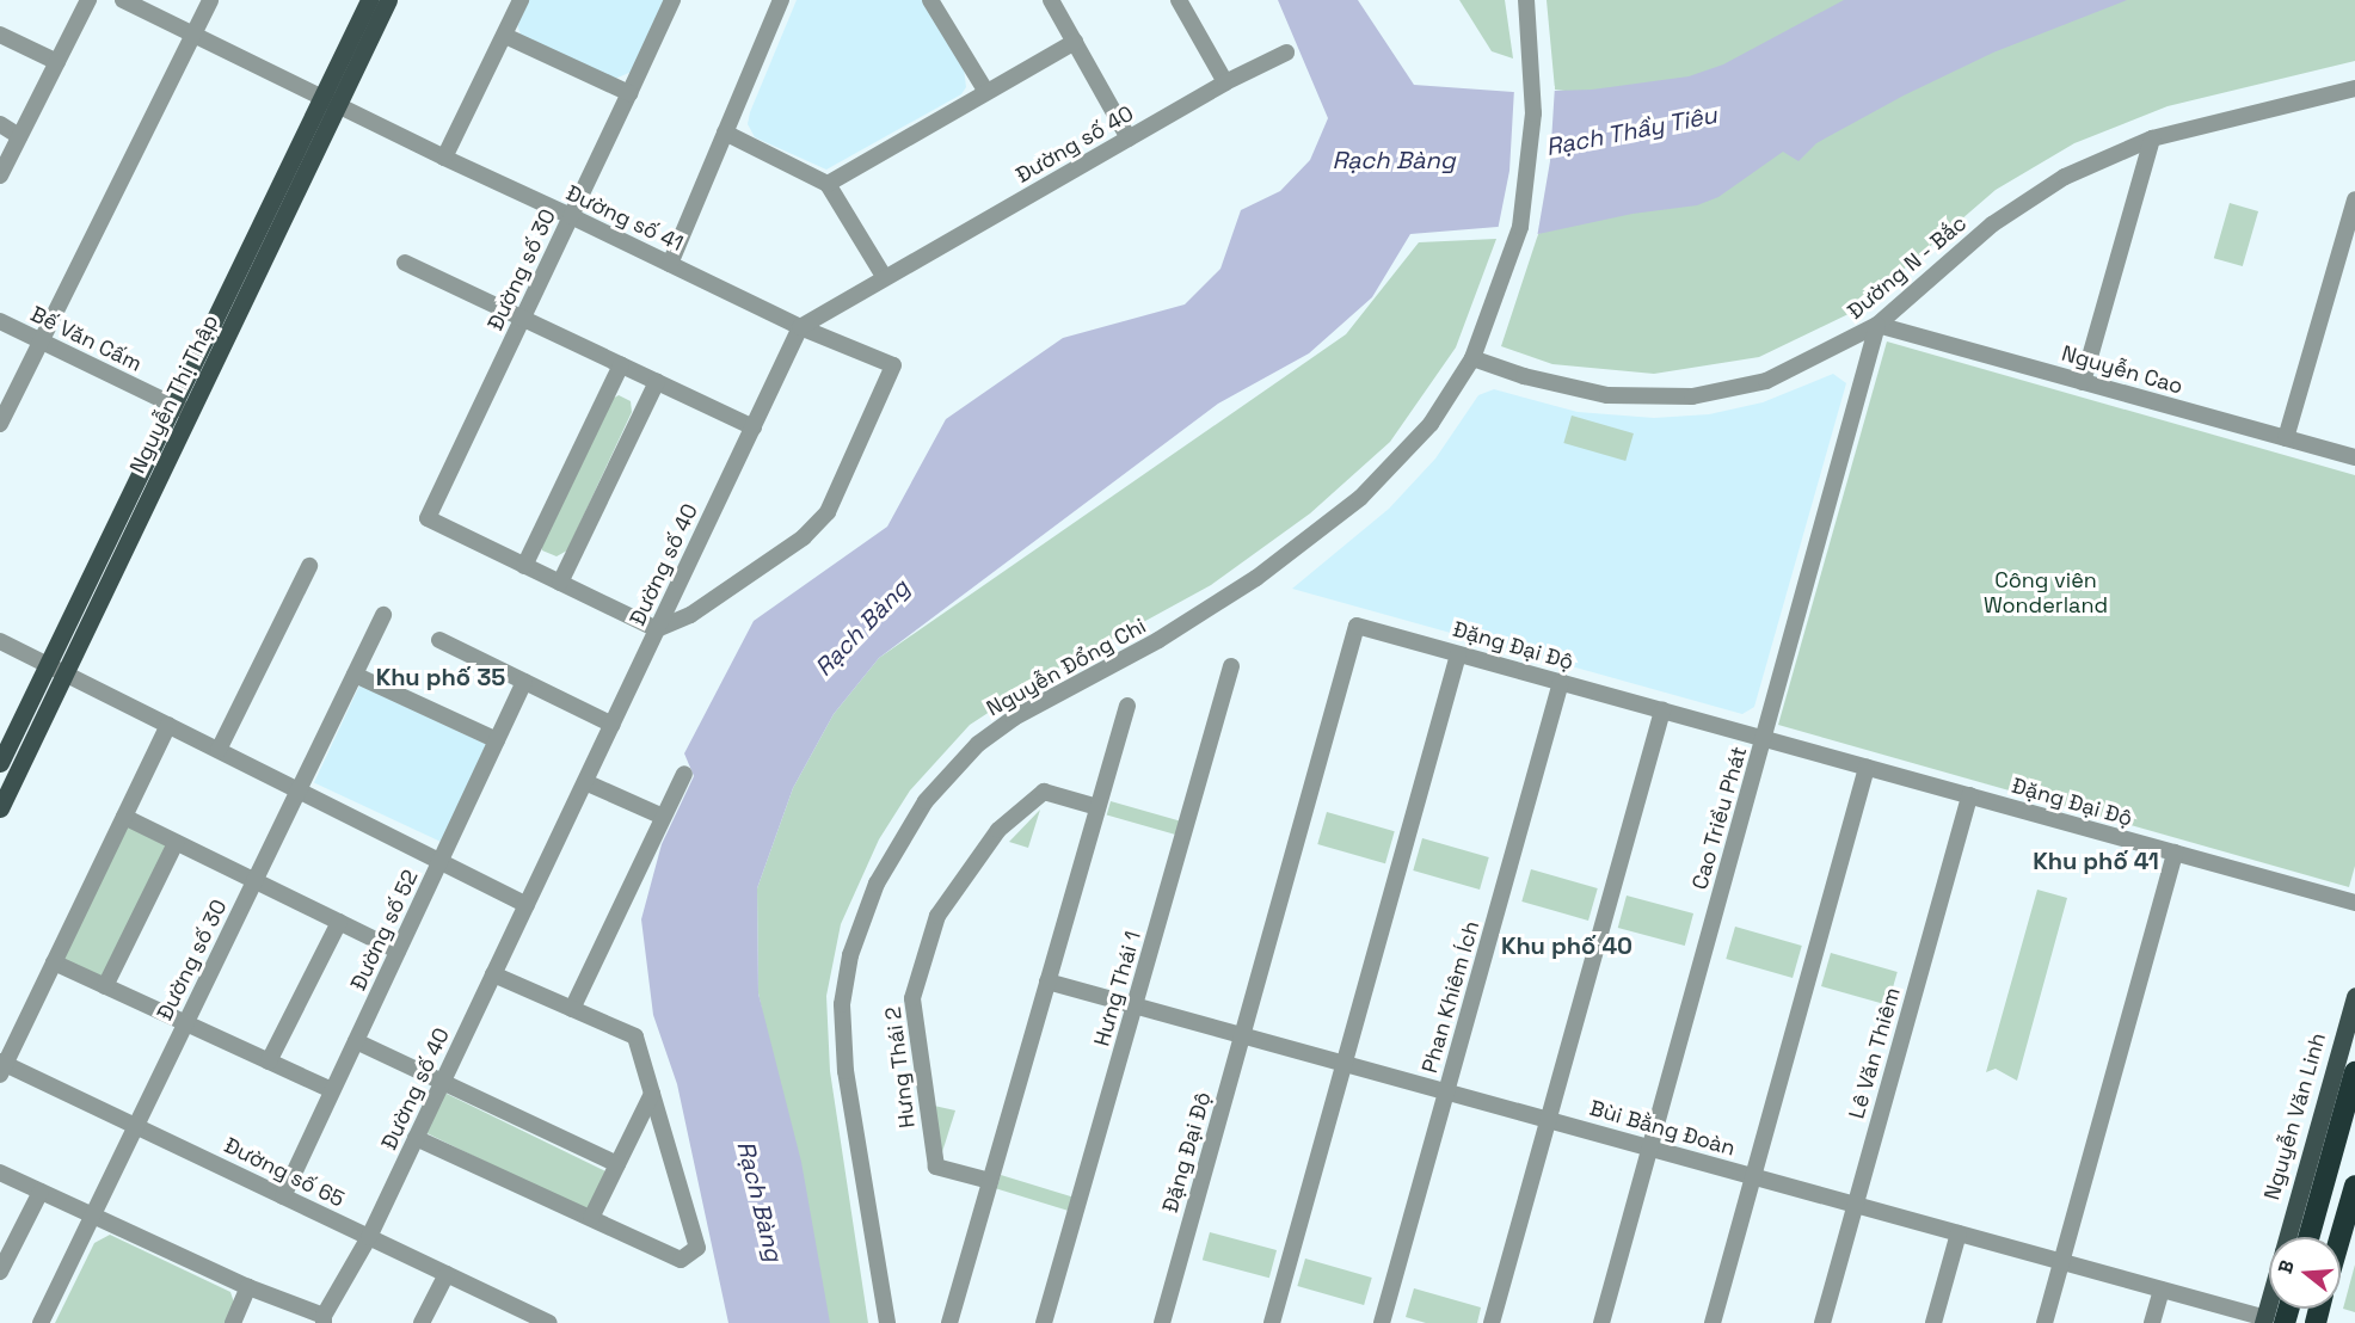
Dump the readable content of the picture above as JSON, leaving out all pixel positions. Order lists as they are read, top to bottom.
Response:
{
  "streets": {
    "highway": ["Nguyễn Văn Linh"],
    "main road": ["Nguyễn Thị Thập"],
    "street": [
      "Đường số 40",
      "Đường số 41",
      "Đường N - Bắc",
      "Đường số 30",
      "Bế Văn Cấm",
      "Nguyễn Cao",
      "Đặng Đại Độ",
      "Nguyễn Đổng Chi",
      "Cao Triều Phát",
      "Đường số 52",
      "Hưng Thái 1",
      "Phan Khiêm Ích",
      "Lê Văn Thiêm",
      "Hưng Thái 2",
      "Bùi Bằng Đoàn",
      "Đường số 65"
    ]
  },
  "crossings": [
    ["Đường số 40", "Đường số 41"],
    ["Đường số 40", "Đường số 65"],
    ["Đường số 41", "Đường số 30"],
    ["Đường số 41", "Nguyễn Thị Thập"],
    ["Đường N - Bắc", "Nguyễn Cao"],
    ["Đường N - Bắc", "Nguyễn Đổng Chi"],
    ["Đường N - Bắc", "Cao Triều Phát"],
    ["Đường số 30", "Đường số 65"],
    ["Bế Văn Cấm", "Nguyễn Thị Thập"],
    ["Nguyễn Cao", "Cao Triều Phát"],
    ["Đặng Đại Độ", "Cao Triều Phát"],
    ["Đặng Đại Độ", "Phan Khiêm Ích"],
    ["Đặng Đại Độ", "Lê Văn Thiêm"],
    ["Đặng Đại Độ", "Bùi Bằng Đoàn"],
    ["Cao Triều Phát", "Bùi Bằng Đoàn"],
    ["Đường số 52", "Đường số 65"],
    ["Hưng Thái 1", "Bùi Bằng Đoàn"],
    ["Phan Khiêm Ích", "Bùi Bằng Đoàn"],
    ["Lê Văn Thiêm", "Bùi Bằng Đoàn"]
  ],
  "districts": ["Khu phố 35", "Khu phố 41", "Khu phố 40"],
  "water": ["Rạch Thầy Tiêu", "Rạch Bàng"],
  "parks": ["Công viên Wonderland"],
  "north": "left"
}
